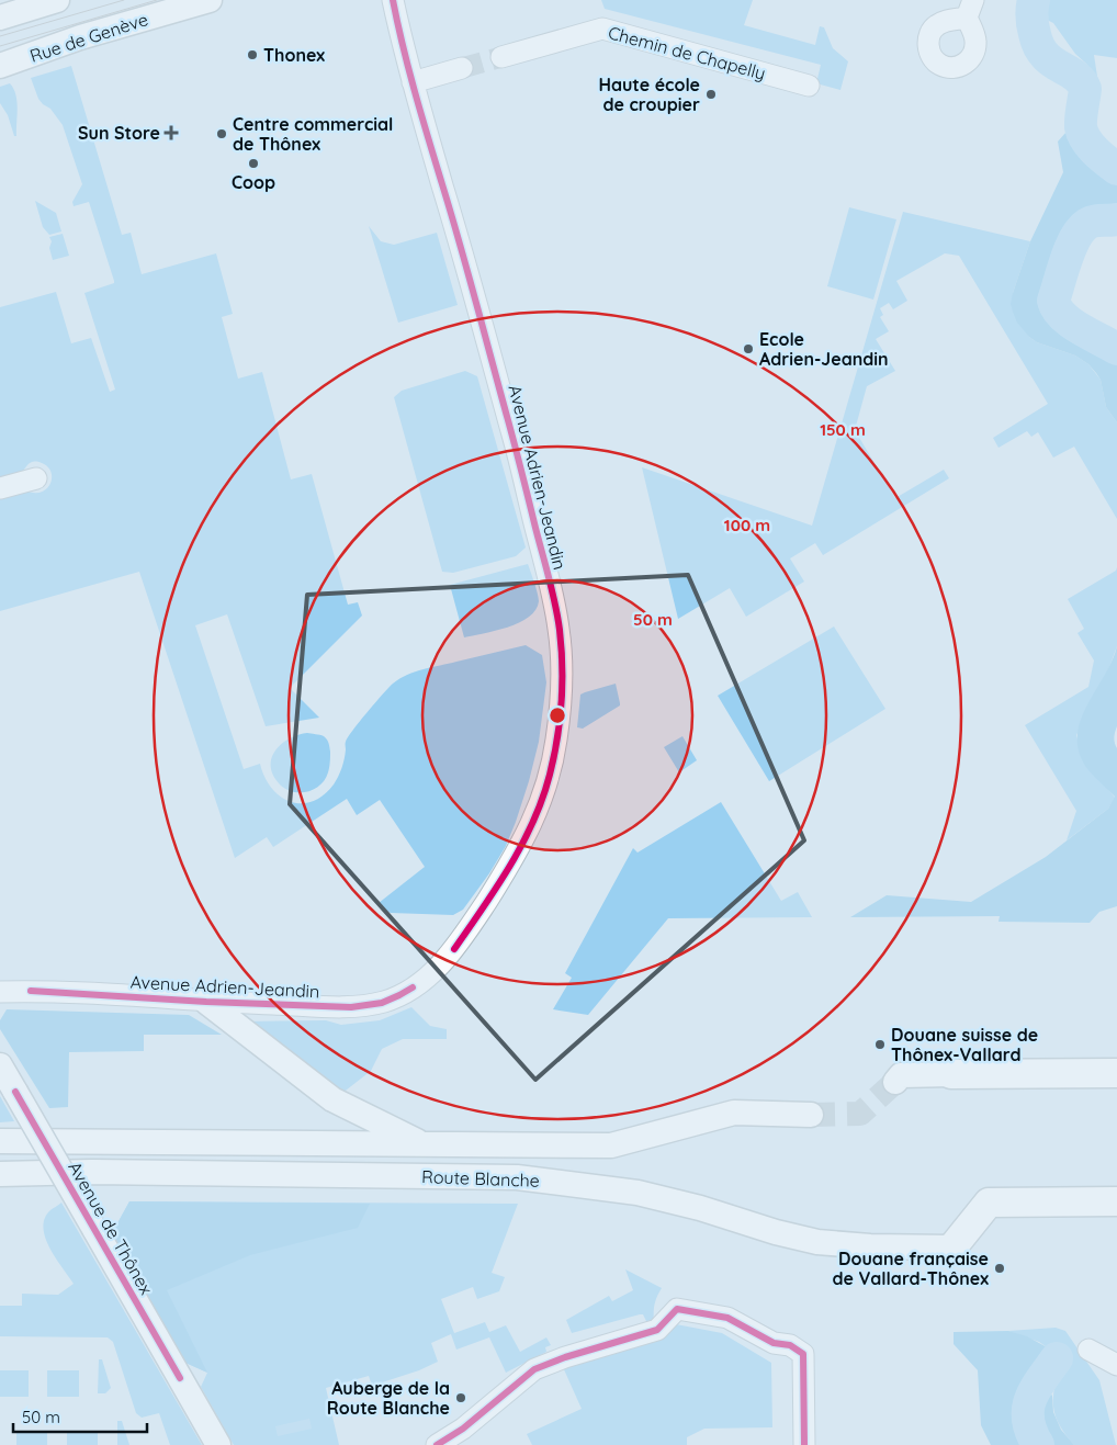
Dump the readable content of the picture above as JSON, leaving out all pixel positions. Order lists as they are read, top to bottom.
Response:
{
  "streets": {
    "main road": ["Rue de Genève", "Route Blanche", "Avenue de Thônex"],
    "street": ["Chemin de Chapelly", "Avenue Adrien-Jeandin"]
  },
  "places": {
    "other": [
      "Thonex",
      "Haute école de croupier",
      "Centre commercial de Thônex",
      "Coop",
      "Ecole Adrien-Jeandin",
      "Douane suisse de Thônex-Vallard",
      "Douane française de Vallard-Thônex",
      "Auberge de la Route Blanche"
    ],
    "health": ["Sun Store"]
  },
  "scale_bar": "50 m",
  "rings": ["150 m", "100 m", "50 m"]
}
